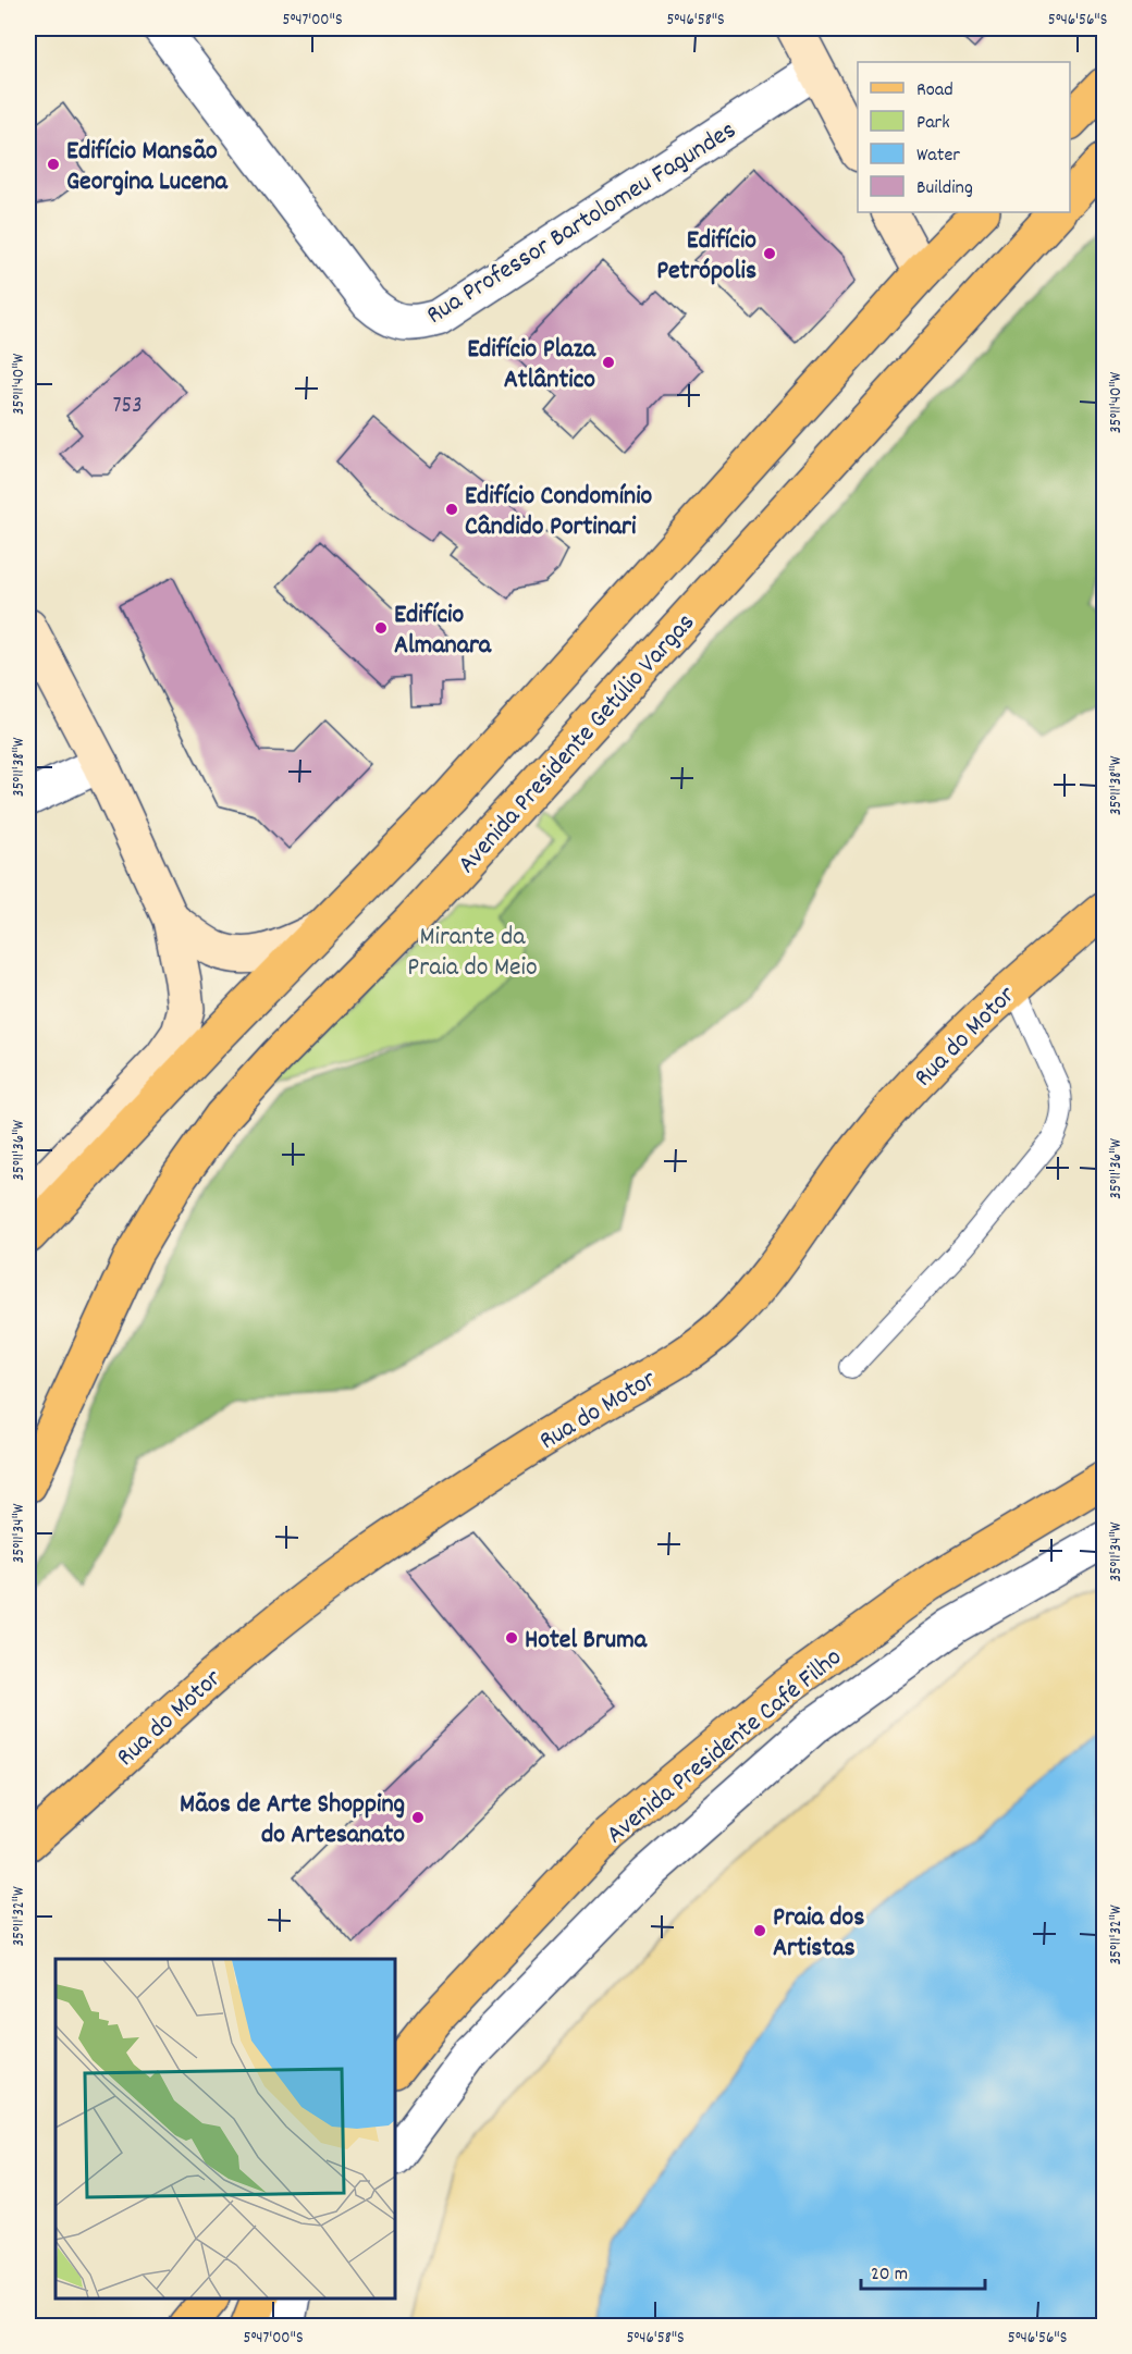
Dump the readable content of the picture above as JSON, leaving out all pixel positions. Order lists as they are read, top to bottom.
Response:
{
  "streets": {
    "main road": ["Avenida Presidente Getúlio Vargas", "Rua do Motor", "Avenida Presidente Café Filho"],
    "street": ["Rua Professor Bartolomeu Fagundes"]
  },
  "parks": ["Mirante da Praia do Meio"],
  "places": [
    "Edifício Mansão Georgina Lucena",
    "Edifício Petrópolis",
    "Edifício Plaza Atlântico",
    "Edifício Condomínio Cândido Portinari",
    "Edifício Almanara",
    "Hotel Bruma",
    "Mãos de Arte Shopping do Artesanato",
    "Praia dos Artistas"
  ],
  "house_numbers": ["753"],
  "legend": [
    "Road",
    "Park",
    "Water",
    "Building"
  ],
  "scale_bar": "20 m",
  "coordinates": [
    "5°47'00\"S",
    "5°46'58\"S",
    "5°46'56\"S",
    "35°11'40\"W",
    "35°11'38\"W",
    "35°11'36\"W",
    "35°11'34\"W",
    "35°11'32\"W"
  ]
}
